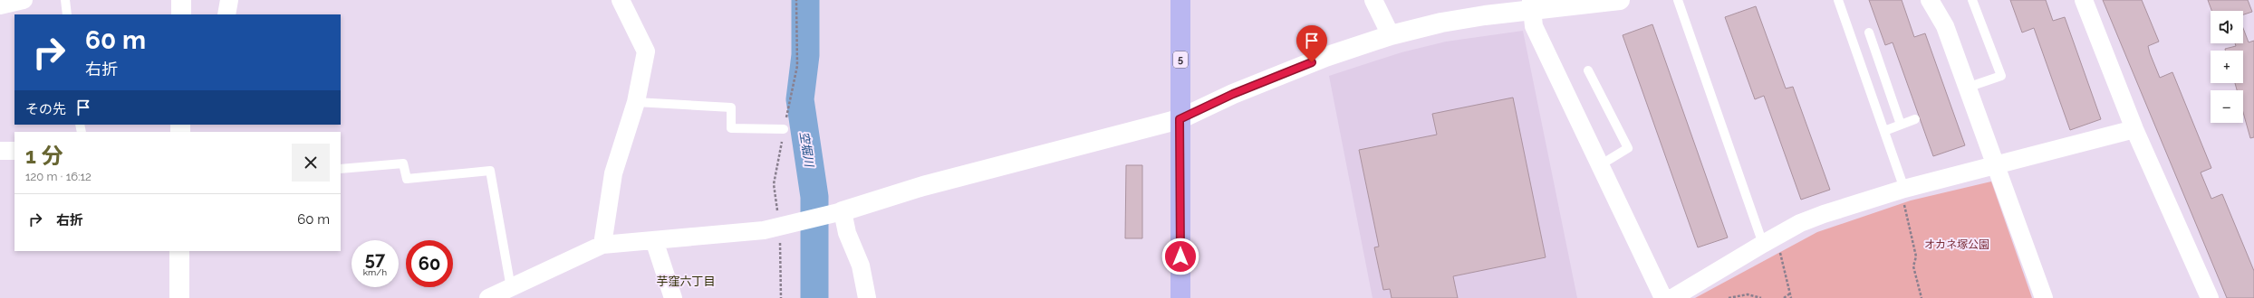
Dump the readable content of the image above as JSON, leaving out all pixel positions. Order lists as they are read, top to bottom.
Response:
{
  "streets": {
    "main road": ["5"]
  },
  "districts": ["芋窪六丁目"],
  "water": ["空堀川"],
  "parks": ["オカネ塚公園"],
  "page": {
    "map_buttons": ["+", "−"],
    "turn": ["60 m", "右折"],
    "then": "その先",
    "heading": ["1 分", "120 m · 16:12"],
    "list": [
      {
        "name": "右折",
        "value": "60 m"
      }
    ],
    "speed": "57 km/h",
    "limit": "60"
  }
}
